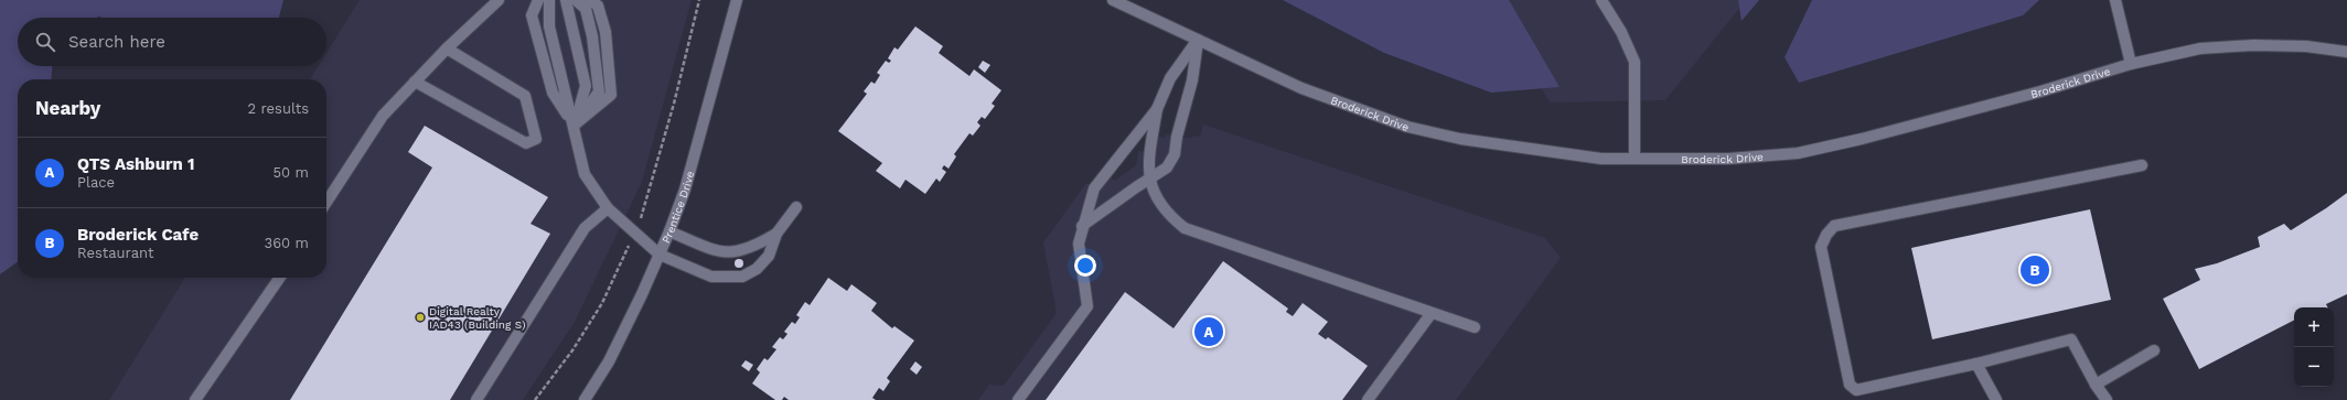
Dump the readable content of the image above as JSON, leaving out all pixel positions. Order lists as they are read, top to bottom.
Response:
{
  "streets": {
    "street": ["Broderick Drive", "Prentice Drive"]
  },
  "places": ["Digital Realty IAD43 (Building S)"],
  "page": {
    "search": "Search here",
    "heading": ["Nearby", "2 results"],
    "list": [
      {
        "mark": "A",
        "name": "QTS Ashburn 1",
        "note": "Place",
        "value": "50 m"
      },
      {
        "mark": "B",
        "name": "Broderick Cafe",
        "note": "Restaurant",
        "value": "360 m"
      }
    ],
    "pins": ["B", "A"],
    "map_buttons": ["+", "−"]
  }
}
